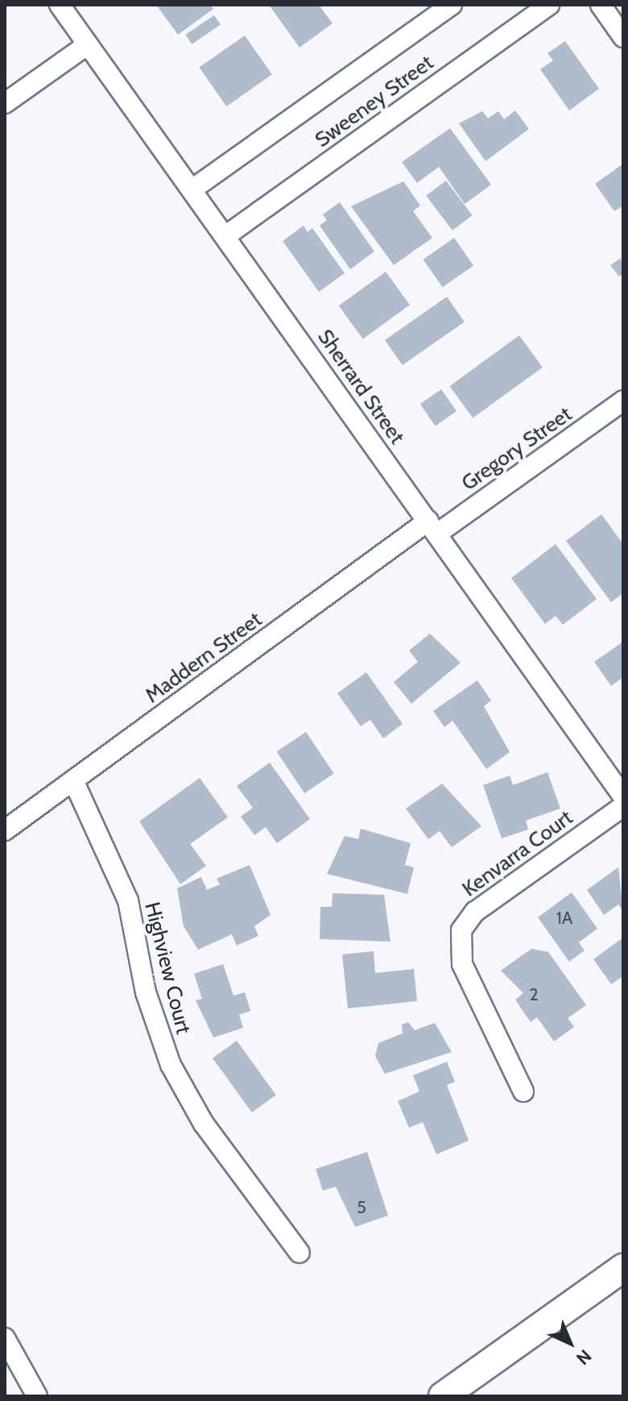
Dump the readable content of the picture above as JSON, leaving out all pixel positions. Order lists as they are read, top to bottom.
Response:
{
  "streets": {
    "street": [
      "Sweeney Street",
      "Sherrard Street",
      "Gregory Street",
      "Maddern Street",
      "Kenvarra Court",
      "Highview Court"
    ]
  },
  "crossings": [
    ["Sweeney Street", "Sherrard Street"],
    ["Sherrard Street", "Gregory Street"],
    ["Sherrard Street", "Maddern Street"],
    ["Gregory Street", "Maddern Street"],
    ["Maddern Street", "Highview Court"]
  ],
  "house_numbers": ["1A", "2", "5"],
  "north": "bottom right"
}
